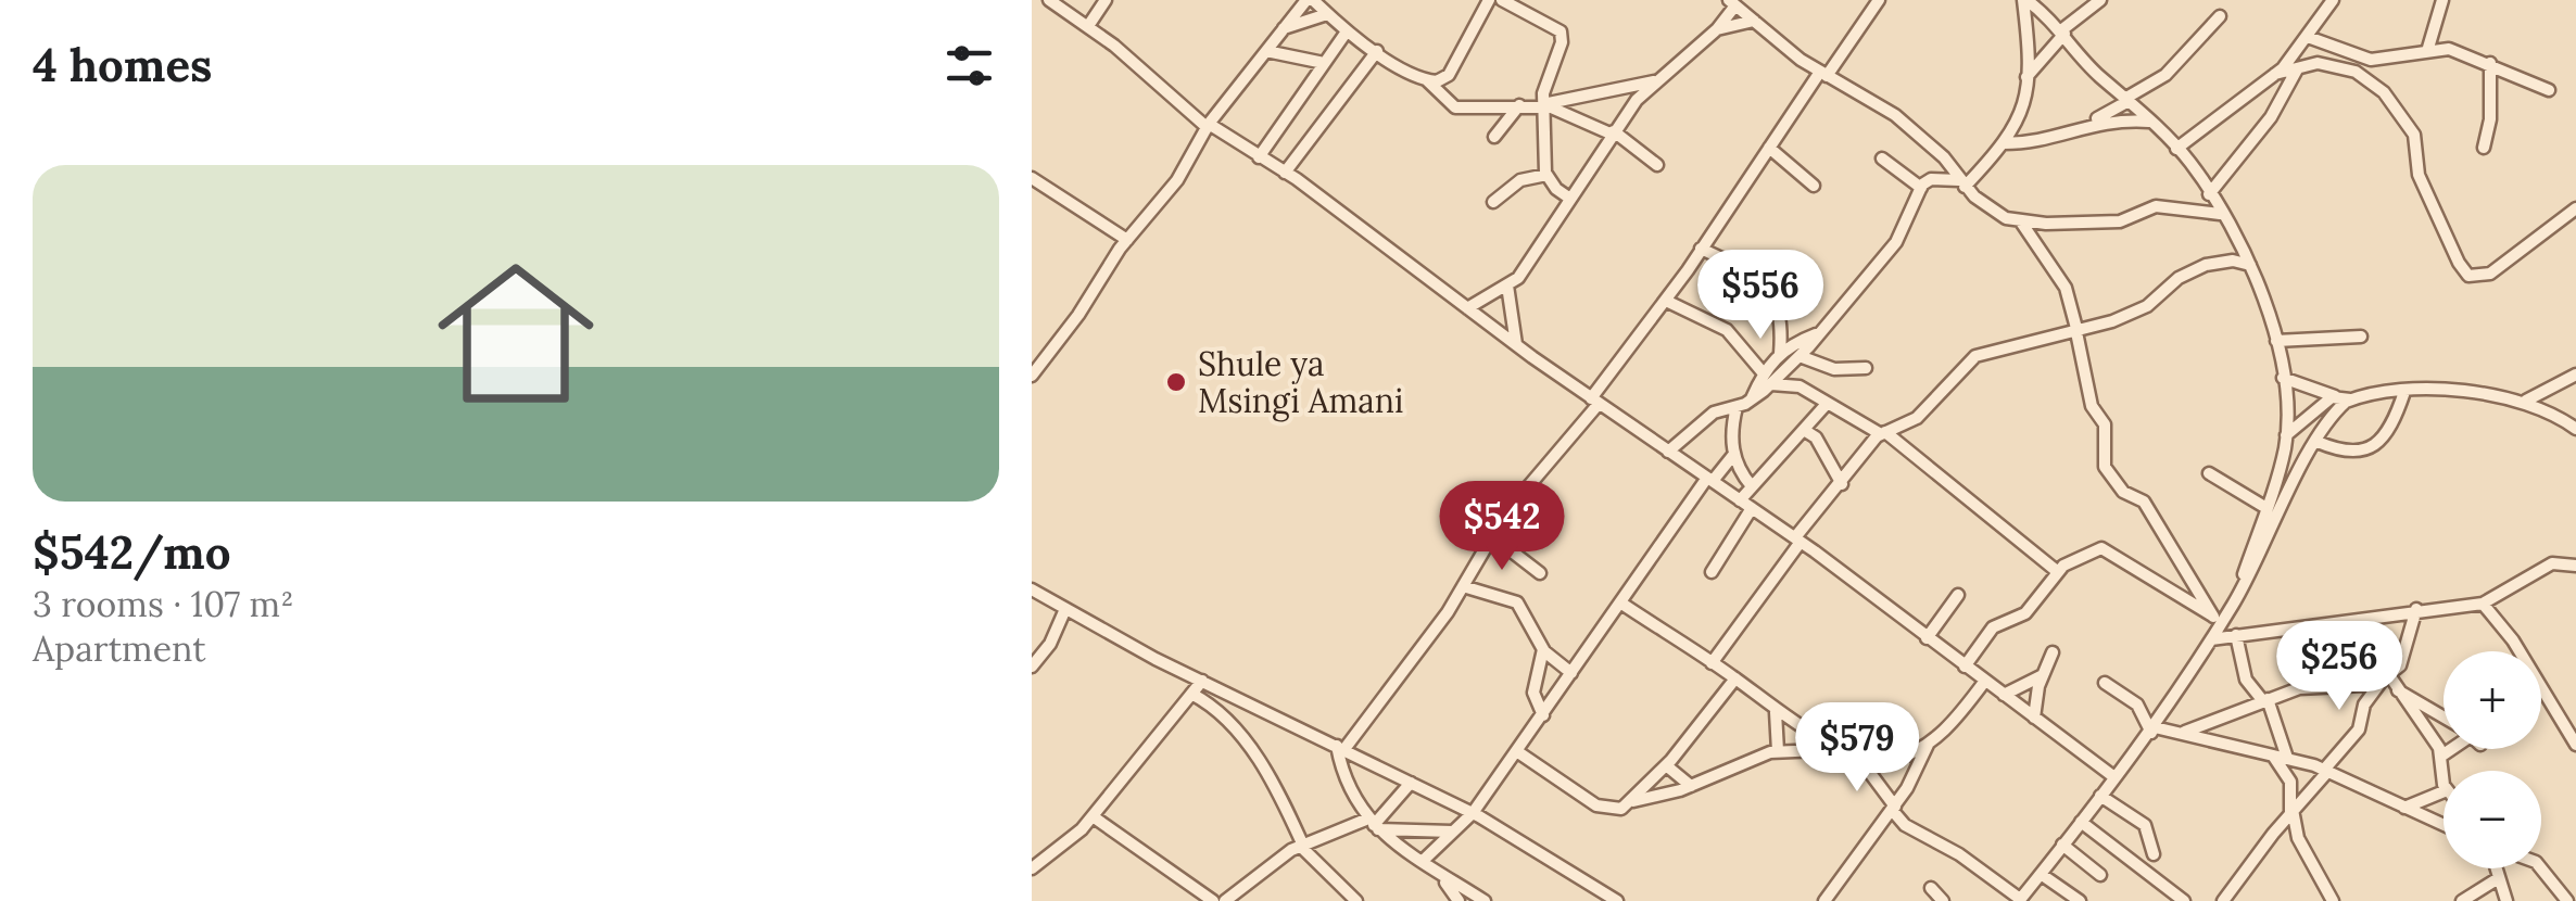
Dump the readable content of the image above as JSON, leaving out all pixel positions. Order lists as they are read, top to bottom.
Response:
{
  "places": ["Shule ya Msingi Amani"],
  "page": {
    "heading": "4 homes",
    "list": [
      {
        "name": "$542/mo",
        "note": "3 rooms · 107 m² · Apartment"
      }
    ],
    "price": [
      "$556",
      "$542",
      "$256",
      "$579"
    ],
    "map_buttons": ["+", "−"]
  }
}
